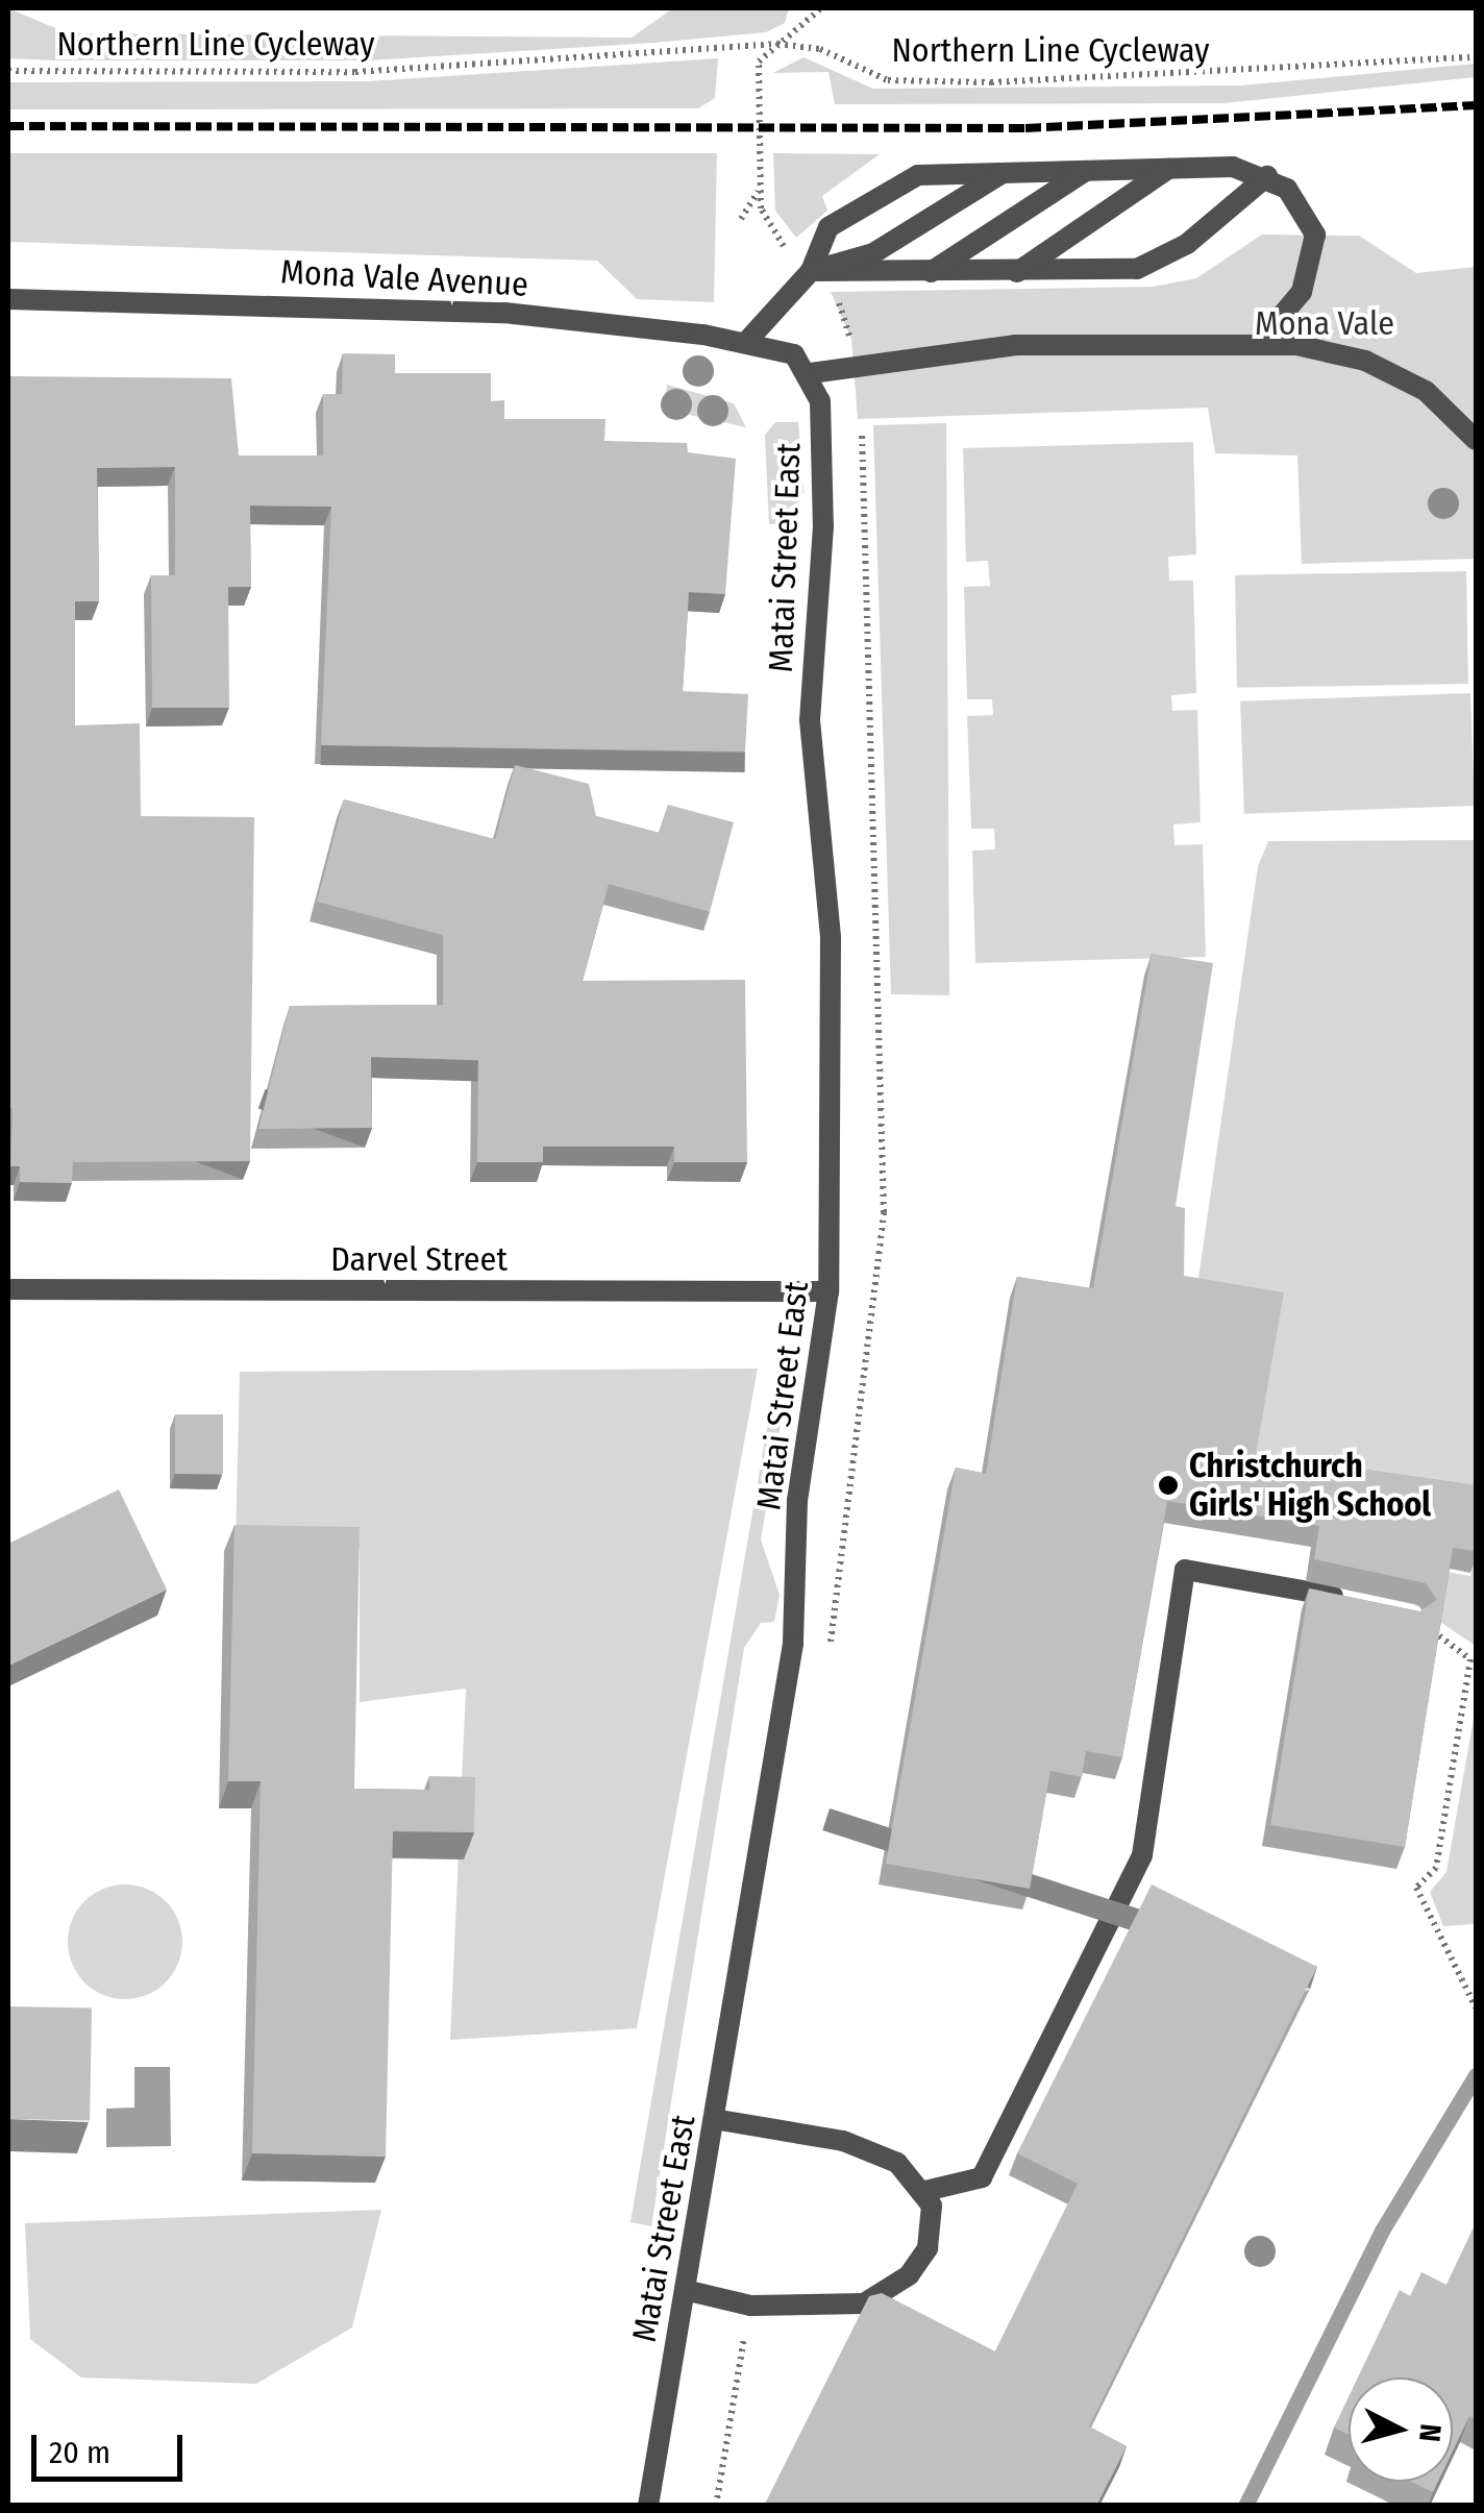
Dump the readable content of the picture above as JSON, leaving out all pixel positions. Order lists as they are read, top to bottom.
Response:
{
  "streets": {
    "street": ["Mona Vale Avenue", "Matai Street East", "Darvel Street"],
    "path": ["Northern Line Cycleway"]
  },
  "crossings": [
    ["Mona Vale Avenue", "Matai Street East"],
    ["Matai Street East", "Darvel Street"]
  ],
  "parks": ["Mona Vale"],
  "places": ["Christchurch Girls' High School"],
  "scale_bar": "20 m",
  "north": "right"
}
